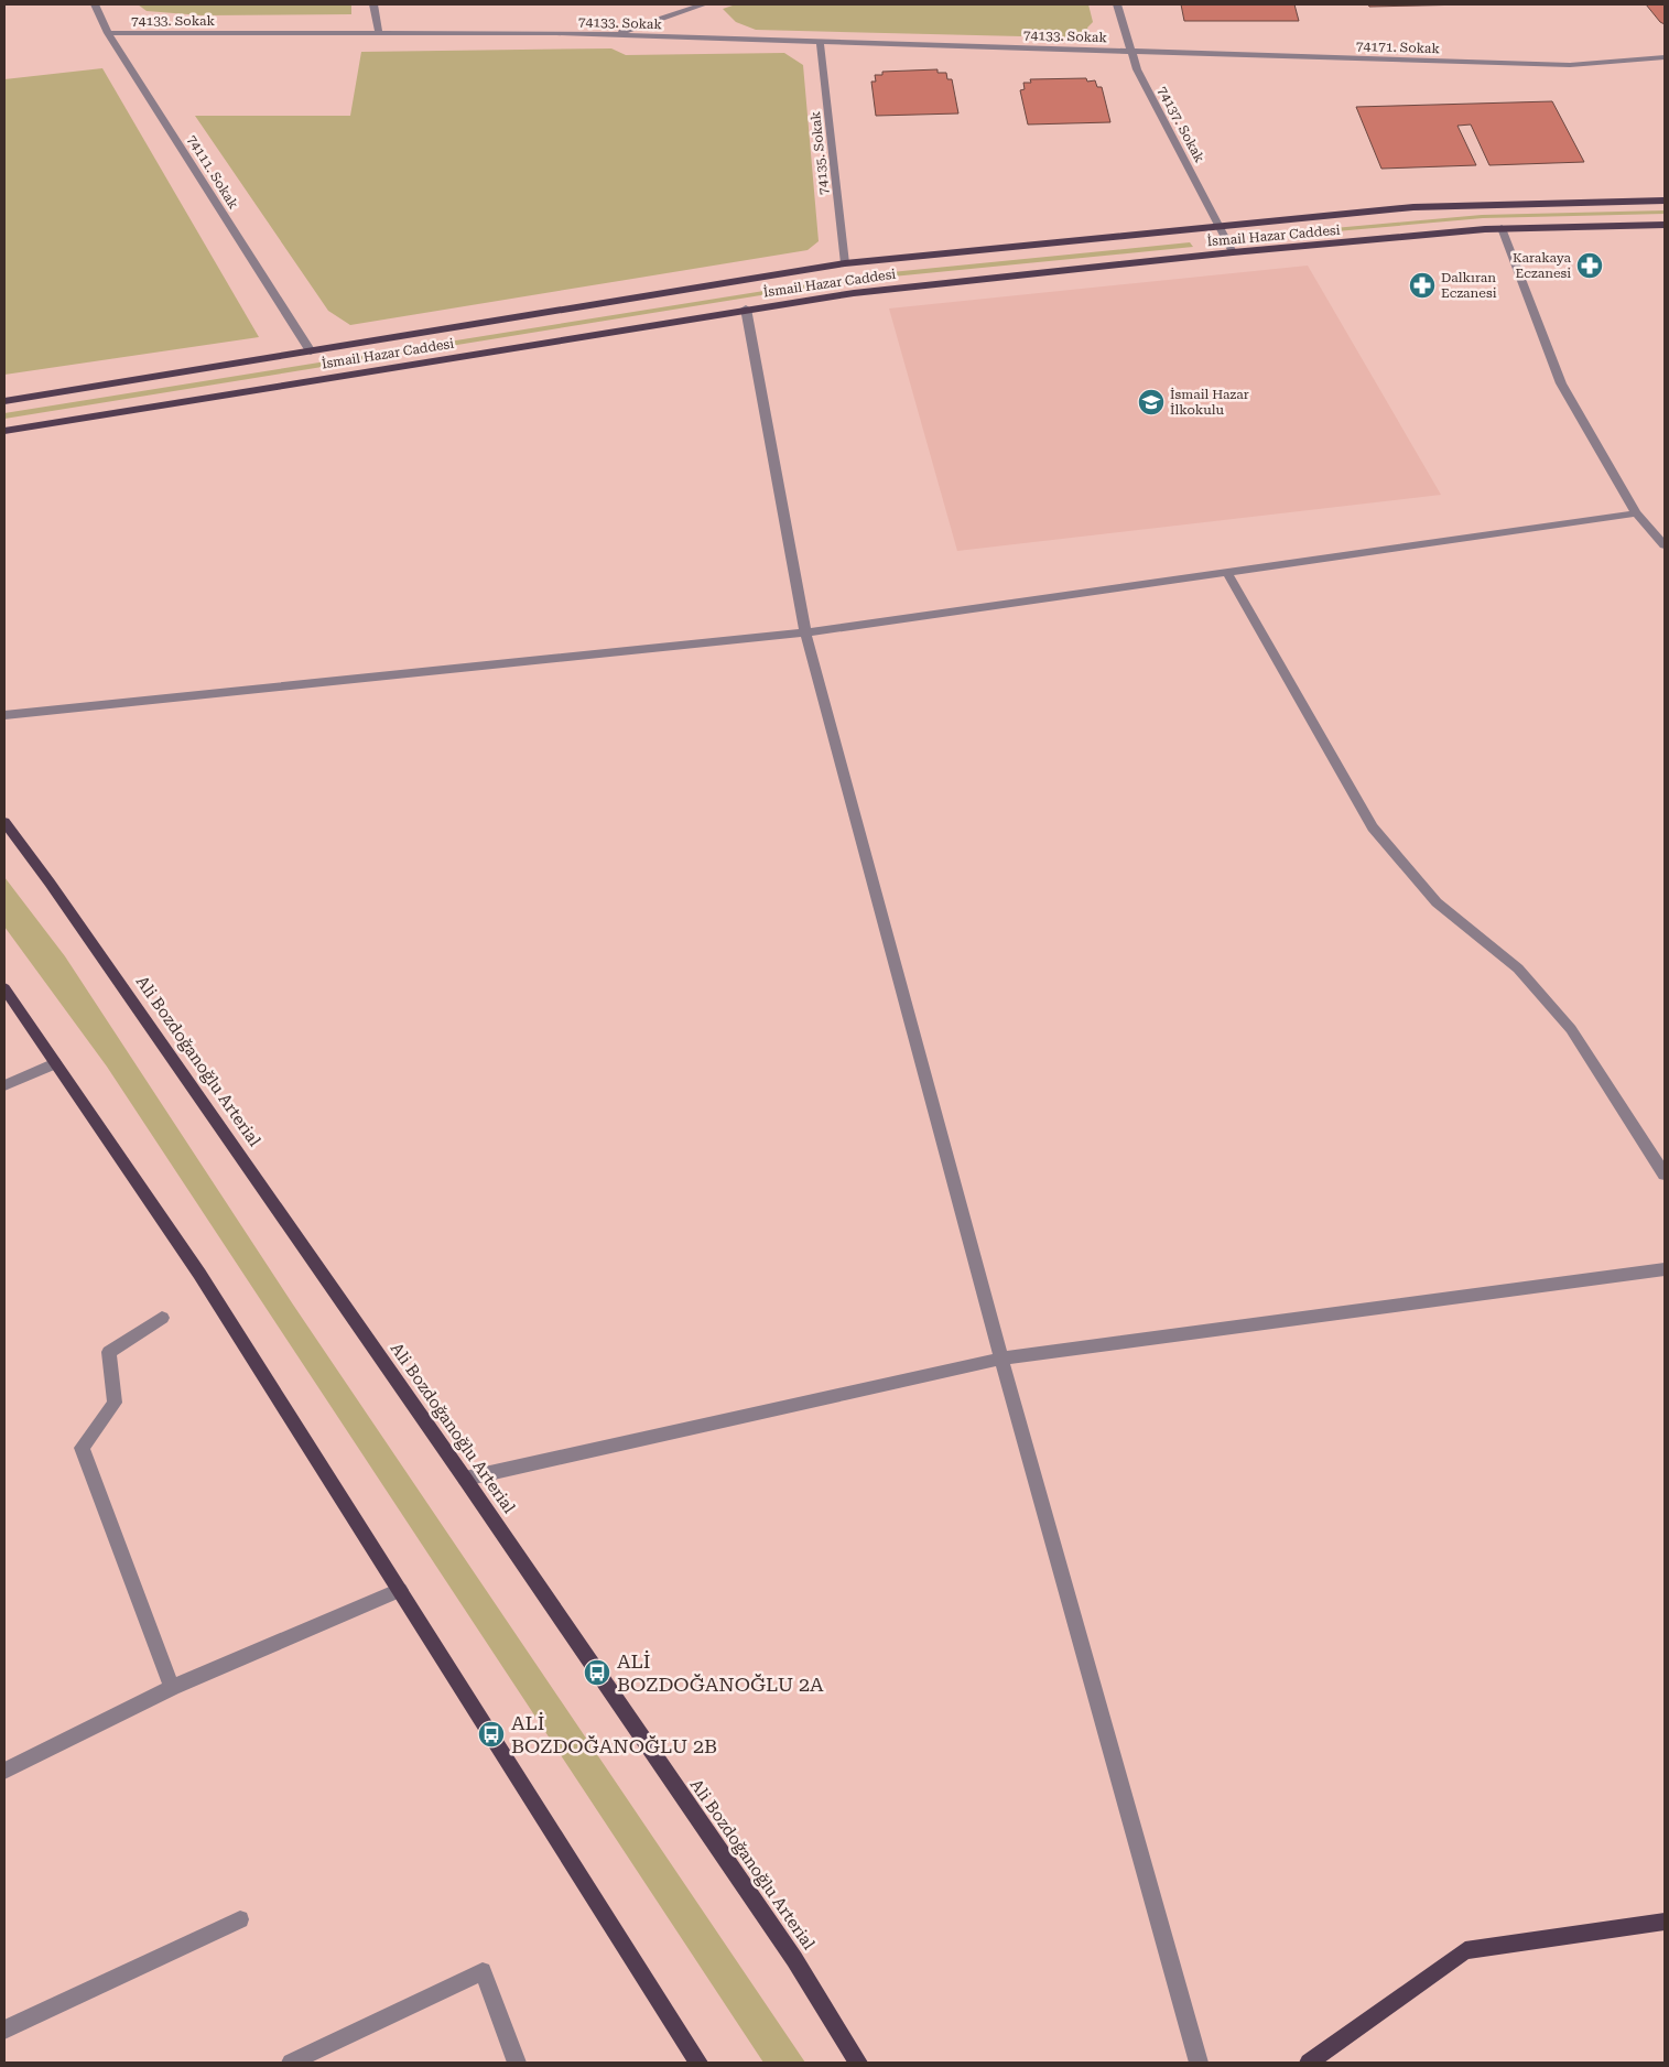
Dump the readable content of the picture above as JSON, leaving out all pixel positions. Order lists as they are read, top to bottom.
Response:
{
  "streets": {
    "main road": ["İsmail Hazar Caddesi", "Ali Bozdoğanoğlu Arterial"],
    "street": [
      "74133. Sokak",
      "74171. Sokak",
      "74137. Sokak",
      "74135. Sokak",
      "74111. Sokak"
    ]
  },
  "crossings": [
    ["74133. Sokak", "74171. Sokak"],
    ["74133. Sokak", "74137. Sokak"],
    ["74133. Sokak", "74135. Sokak"],
    ["74133. Sokak", "74111. Sokak"],
    ["74171. Sokak", "74137. Sokak"],
    ["74137. Sokak", "İsmail Hazar Caddesi"],
    ["74135. Sokak", "İsmail Hazar Caddesi"],
    ["74111. Sokak", "İsmail Hazar Caddesi"]
  ],
  "places": {
    "pharmacy": ["Karakaya Eczanesi", "Dalkıran Eczanesi"],
    "school or university": ["İsmail Hazar İlkokulu"],
    "bus stop": ["ALİ BOZDOĞANOĞLU 2A", "ALİ BOZDOĞANOĞLU 2B"]
  }
}
